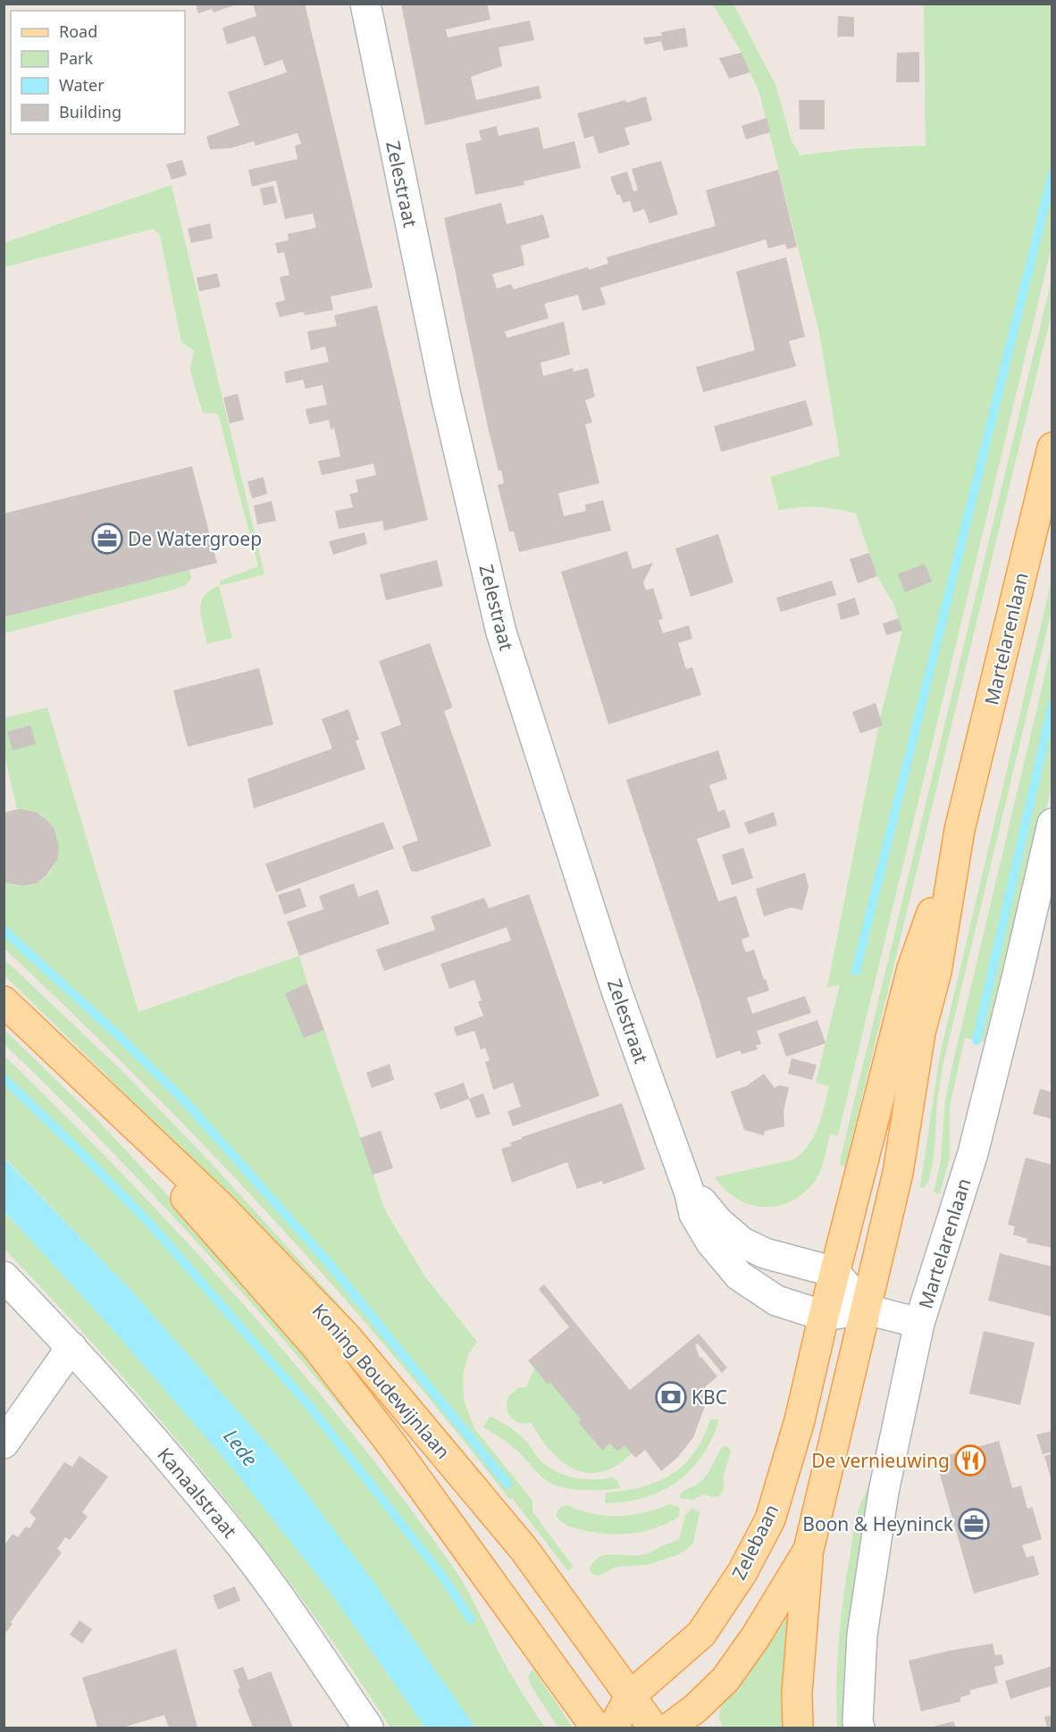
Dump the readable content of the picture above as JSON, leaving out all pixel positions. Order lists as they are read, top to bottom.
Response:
{
  "streets": {
    "main road": ["Martelarenlaan", "Koning Boudewijnlaan", "Zelebaan"],
    "street": ["Zelestraat", "Kanaalstraat"]
  },
  "crossings": [
    ["Zelestraat", "Martelarenlaan"],
    ["Zelestraat", "Zelebaan"],
    ["Martelarenlaan", "Zelebaan"],
    ["Koning Boudewijnlaan", "Zelebaan"]
  ],
  "water": ["Lede"],
  "places": {
    "office": ["De Watergroep", "Boon & Heyninck"],
    "bank": ["KBC"],
    "restaurant": ["De vernieuwing"]
  },
  "legend": [
    "Road",
    "Park",
    "Water",
    "Building"
  ]
}
